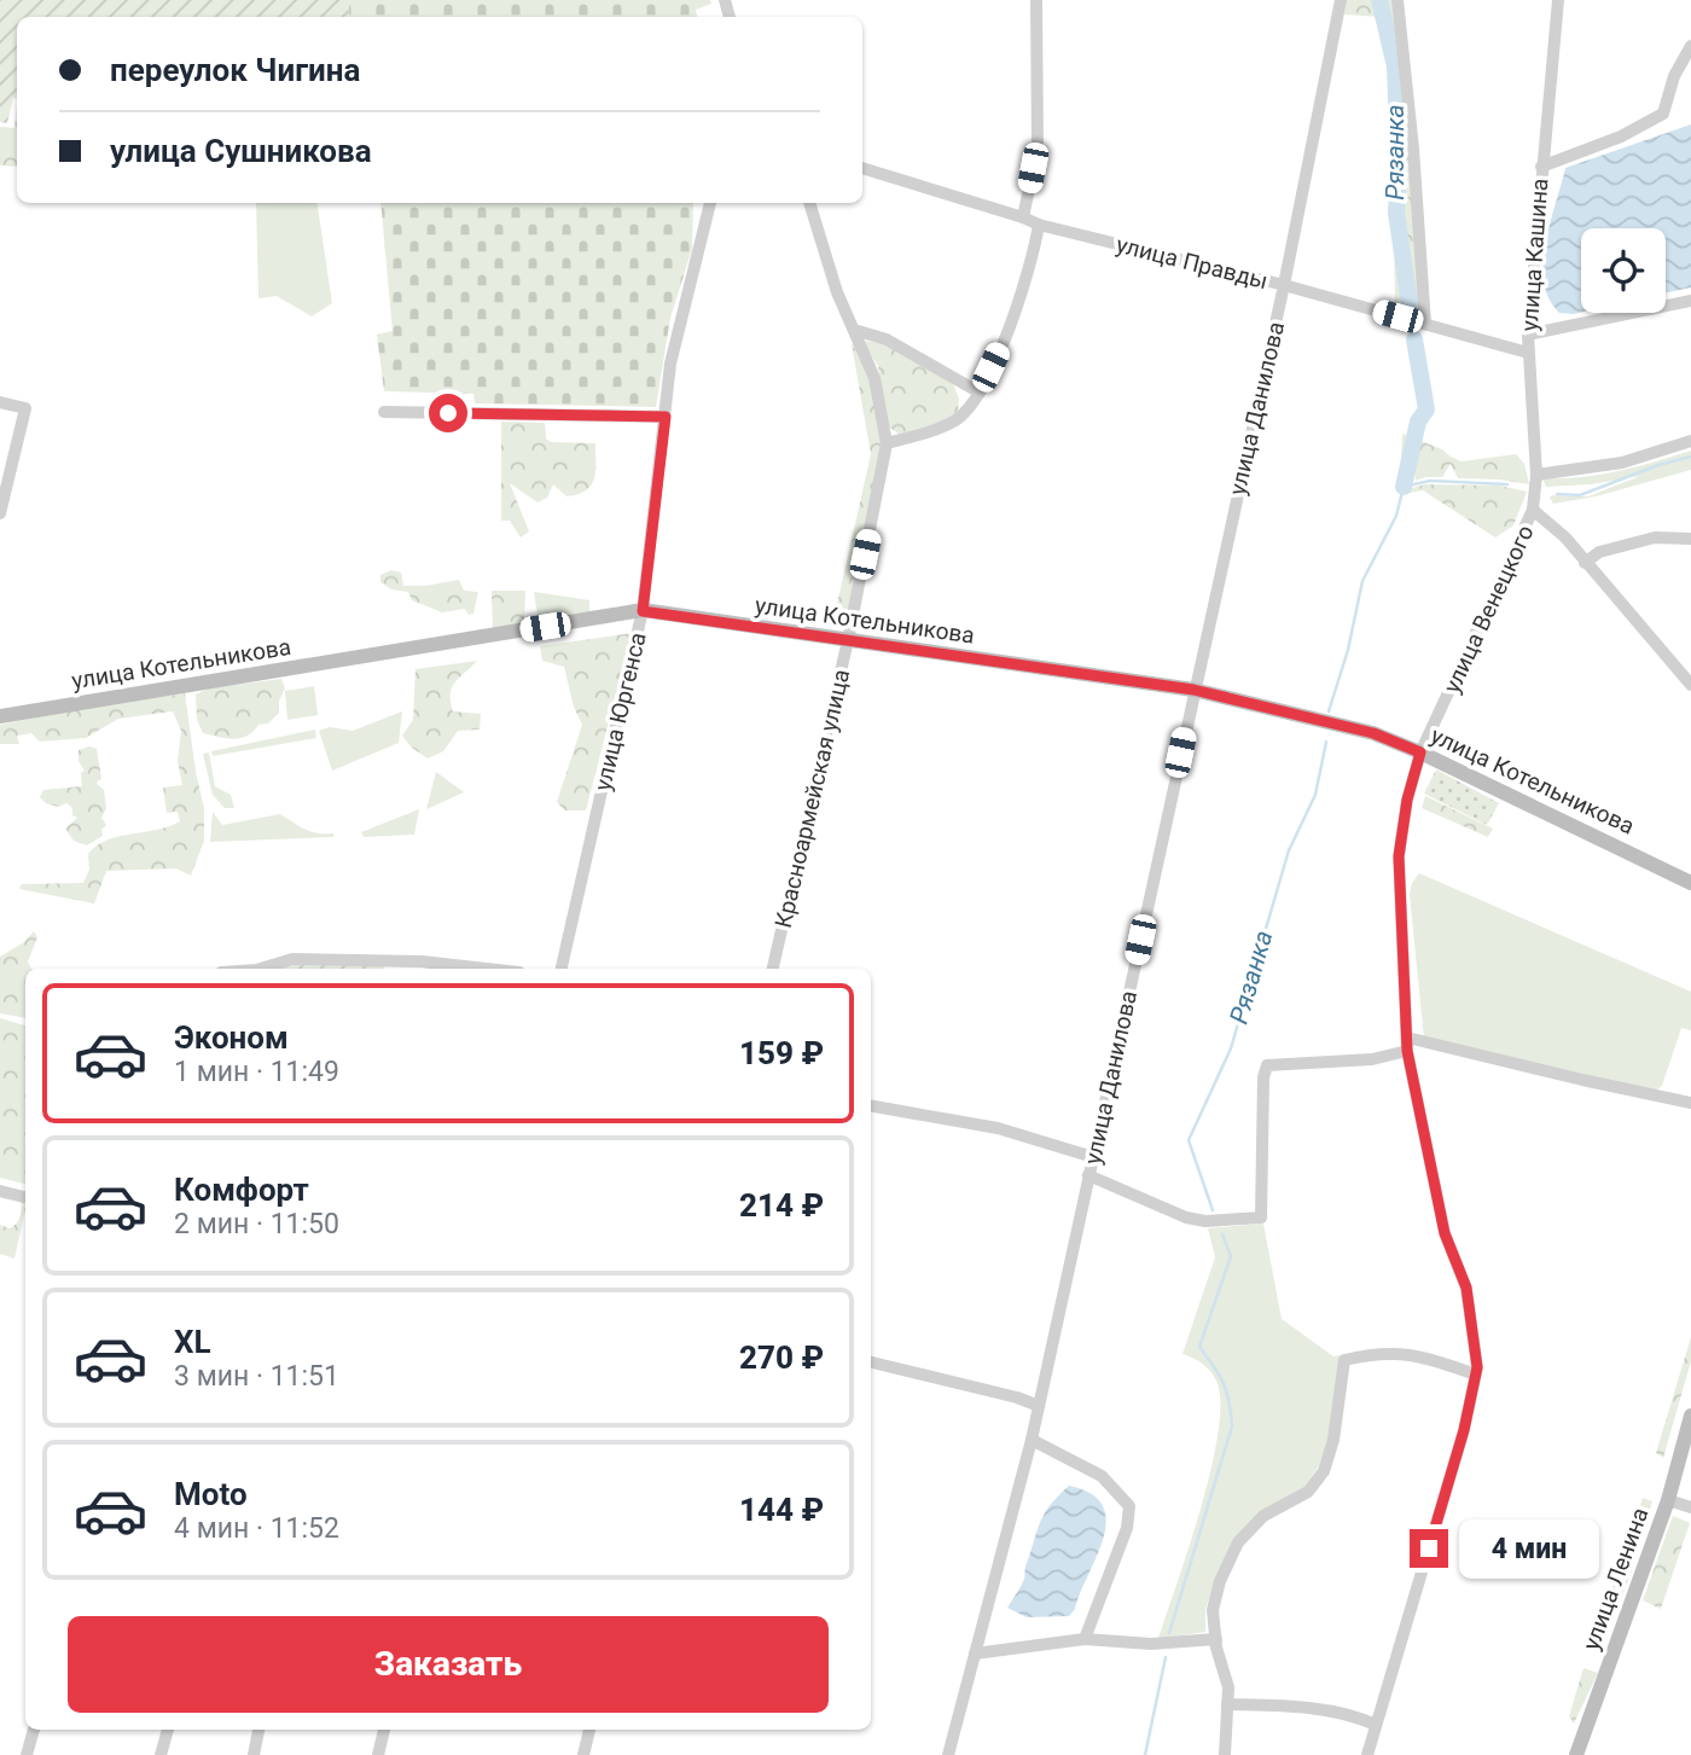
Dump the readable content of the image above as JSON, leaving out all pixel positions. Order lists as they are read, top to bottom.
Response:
{
  "streets": {
    "street": [
      "улица Кашина",
      "улица Правды",
      "улица Данилова",
      "улица Венецкого",
      "улица Котельникова",
      "улица Юргенса",
      "Красноармейская улица",
      "улица Ленина"
    ]
  },
  "crossings": [
    ["улица Кашина", "улица Правды"],
    ["улица Кашина", "улица Венецкого"],
    ["улица Правды", "улица Данилова"],
    ["улица Данилова", "улица Котельникова"],
    ["улица Венецкого", "улица Котельникова"],
    ["улица Котельникова", "улица Юргенса"],
    ["улица Котельникова", "Красноармейская улица"]
  ],
  "water": ["Рязанка"],
  "page": {
    "banner": ["переулок Чигина", "улица Сушникова"],
    "list": [
      {
        "name": "Эконом",
        "note": "1 мин · 11:49",
        "value": "159 ₽"
      },
      {
        "name": "Комфорт",
        "note": "2 мин · 11:50",
        "value": "214 ₽"
      },
      {
        "name": "XL",
        "note": "3 мин · 11:51",
        "value": "270 ₽"
      },
      {
        "name": "Moto",
        "note": "4 мин · 11:52",
        "value": "144 ₽"
      }
    ],
    "bubble": "4 мин",
    "buttons": "Заказать"
  }
}
